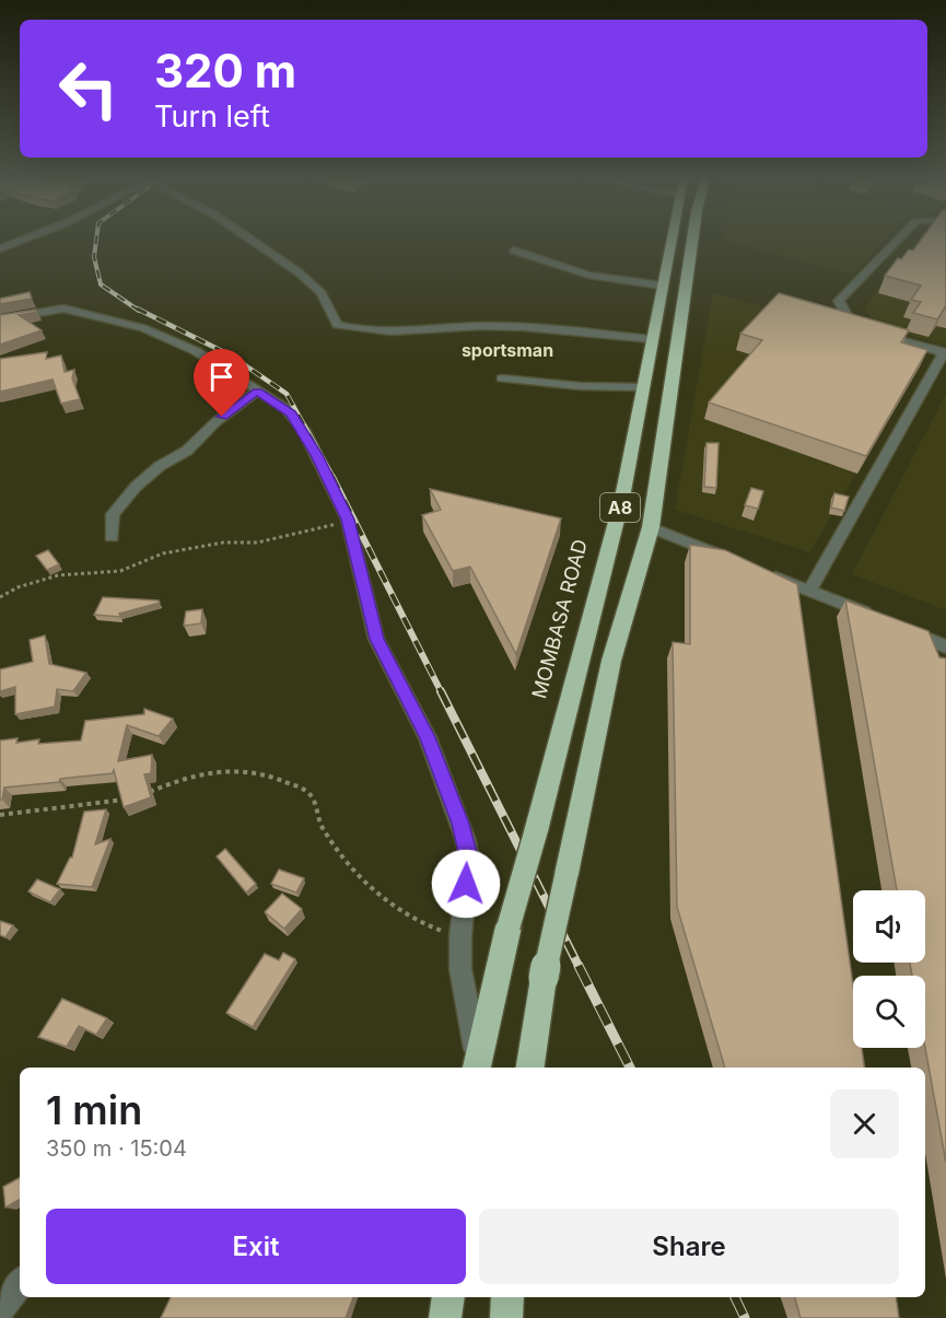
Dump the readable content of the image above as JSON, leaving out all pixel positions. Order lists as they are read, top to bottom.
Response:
{
  "streets": {
    "highway": ["A8", "MOMBASA ROAD"]
  },
  "districts": ["sportsman"],
  "page": {
    "turn": ["320 m", "Turn left"],
    "heading": ["1 min", "350 m · 15:04"],
    "buttons": ["Exit", "Share"]
  }
}
